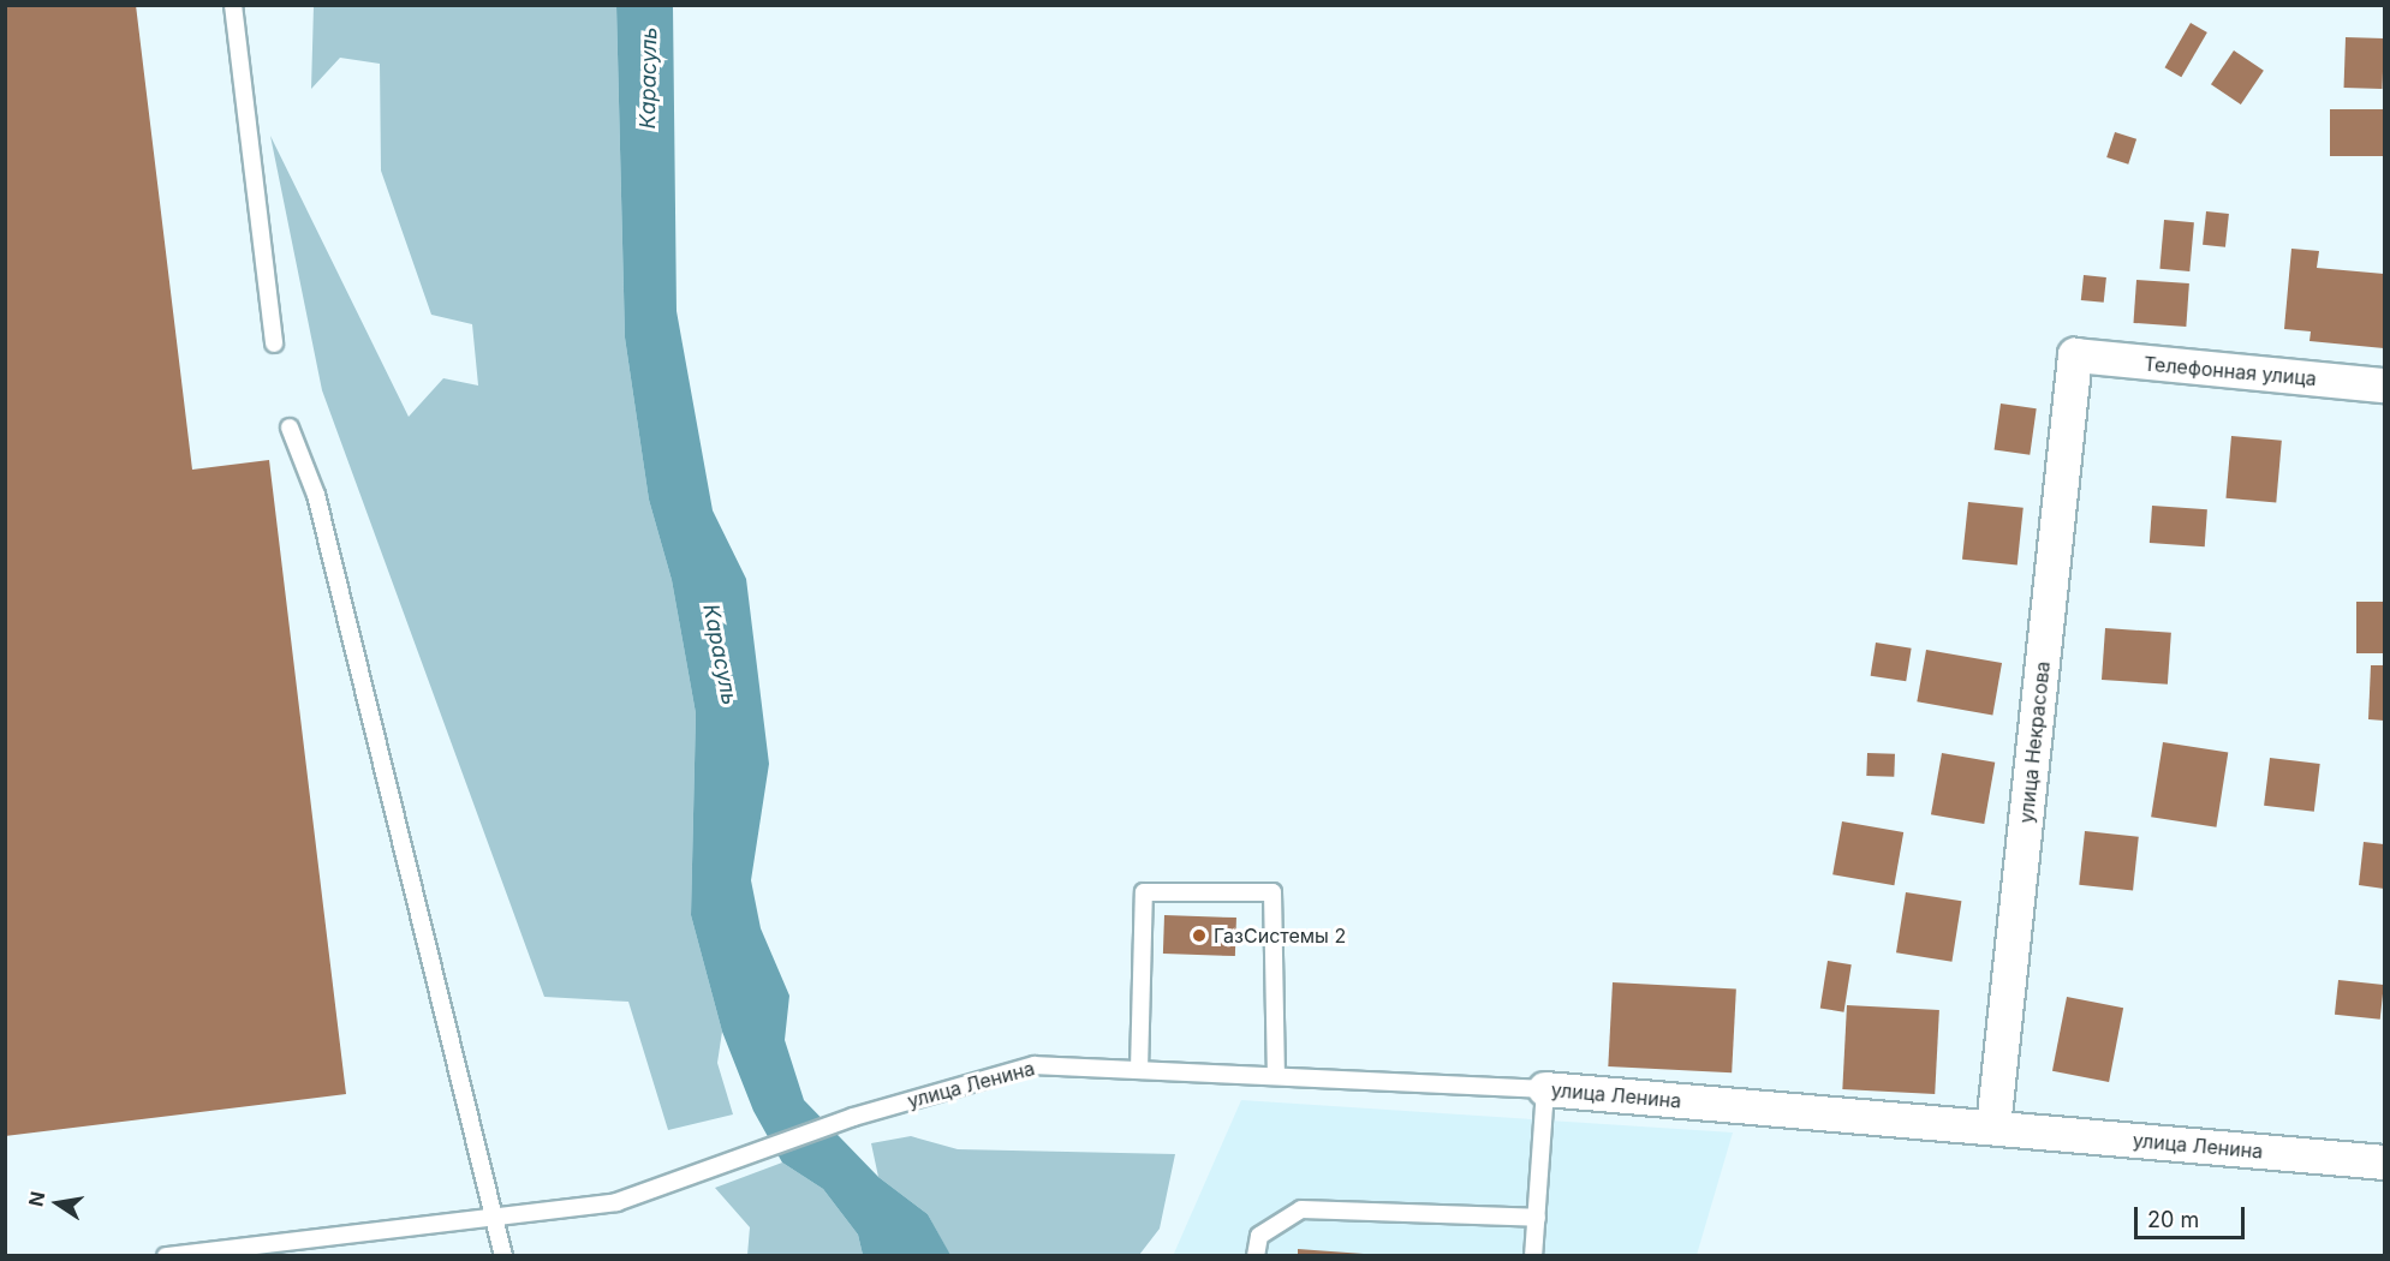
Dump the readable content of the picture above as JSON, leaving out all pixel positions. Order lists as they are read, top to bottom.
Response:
{
  "streets": {
    "street": ["Телефонная улица", "улица Некрасова", "улица Ленина"]
  },
  "crossings": [
    ["Телефонная улица", "улица Некрасова"],
    ["улица Некрасова", "улица Ленина"]
  ],
  "water": ["Карасуль"],
  "places": ["ГазСистемы 2"],
  "scale_bar": "20 m",
  "north": "left"
}
